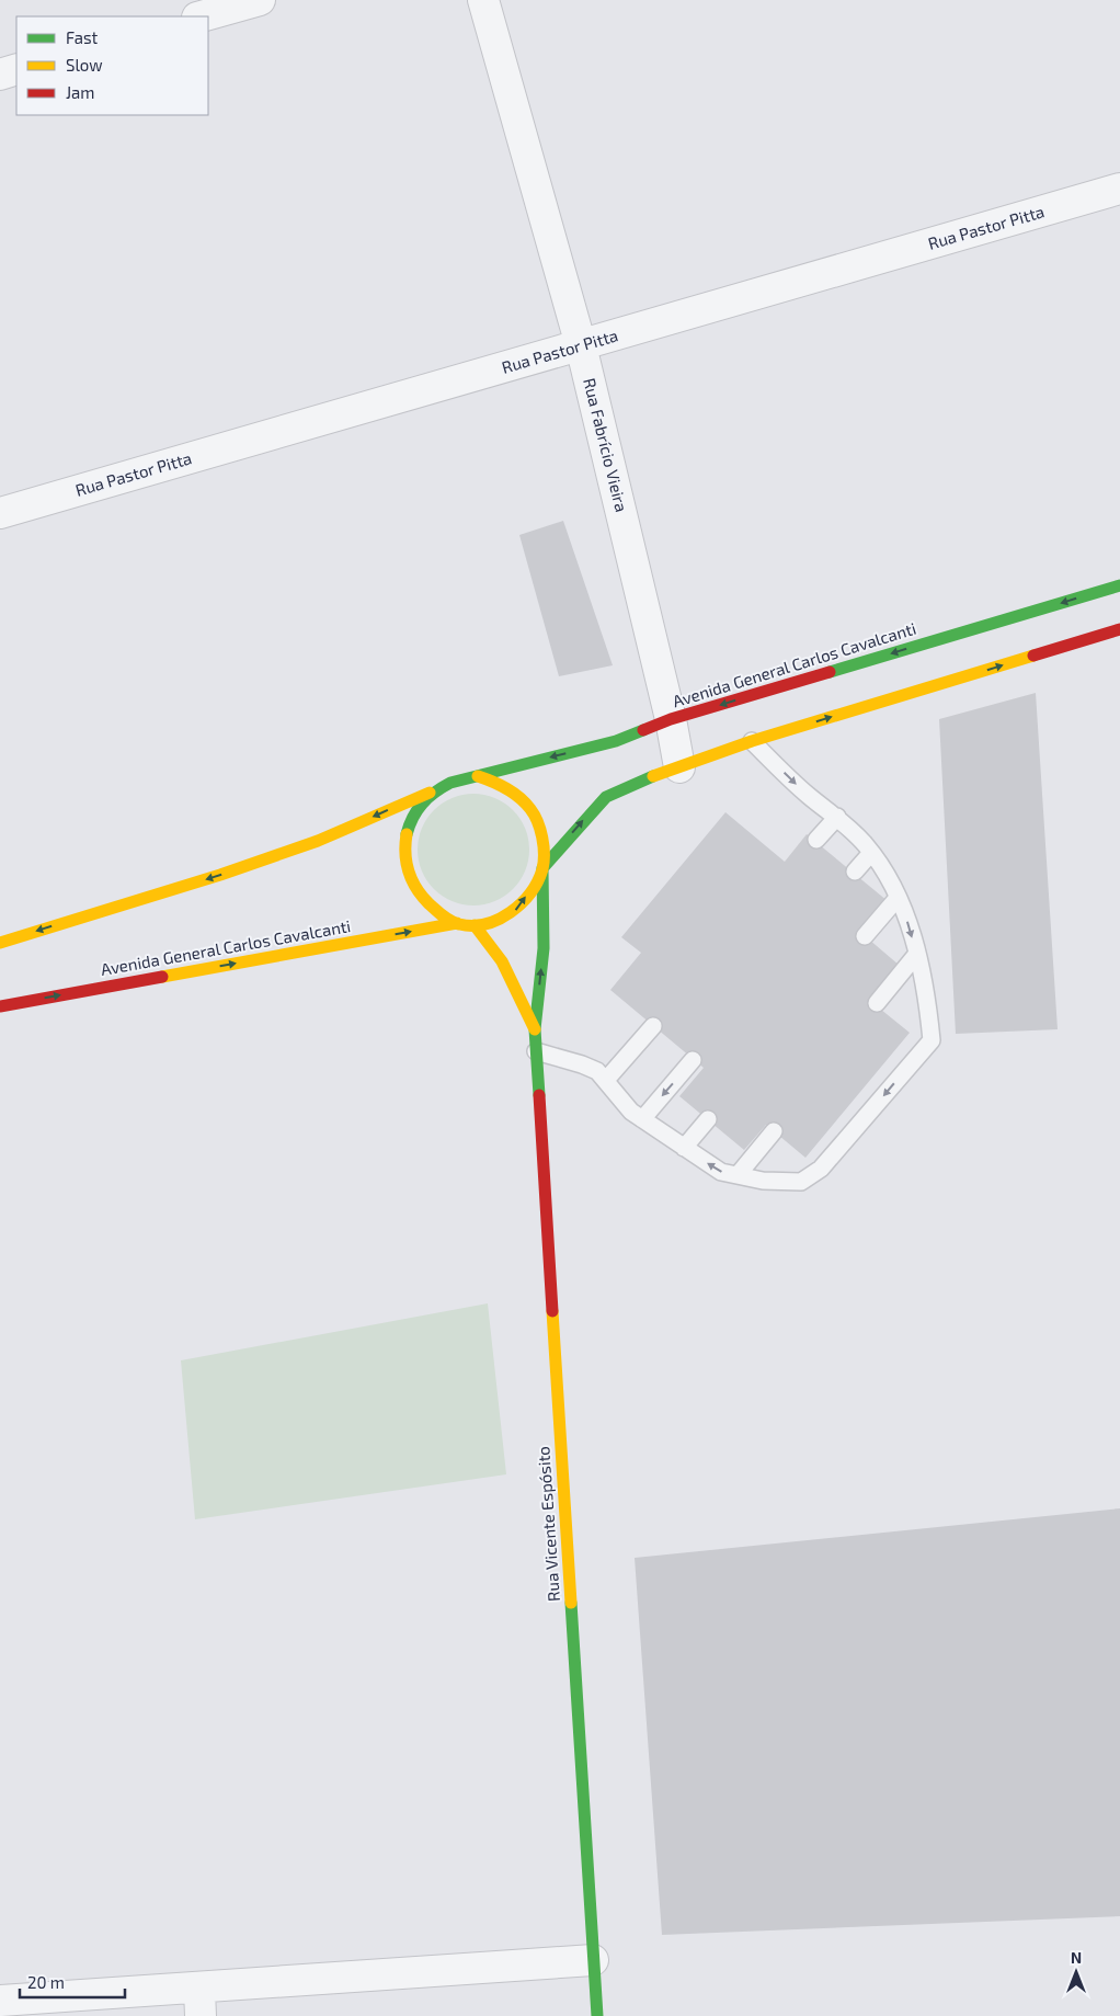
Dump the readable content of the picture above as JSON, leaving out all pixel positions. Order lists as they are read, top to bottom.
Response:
{
  "streets": {
    "main road": ["Avenida General Carlos Cavalcanti", "Rua Vicente Espósito"],
    "street": ["Rua Pastor Pitta", "Rua Fabrício Vieira"]
  },
  "crossings": [
    ["Rua Pastor Pitta", "Rua Fabrício Vieira"],
    ["Rua Fabrício Vieira", "Avenida General Carlos Cavalcanti"],
    ["Avenida General Carlos Cavalcanti", "Rua Vicente Espósito"]
  ],
  "legend": ["Fast", "Slow", "Jam"],
  "scale_bar": "20 m",
  "north": "top"
}
